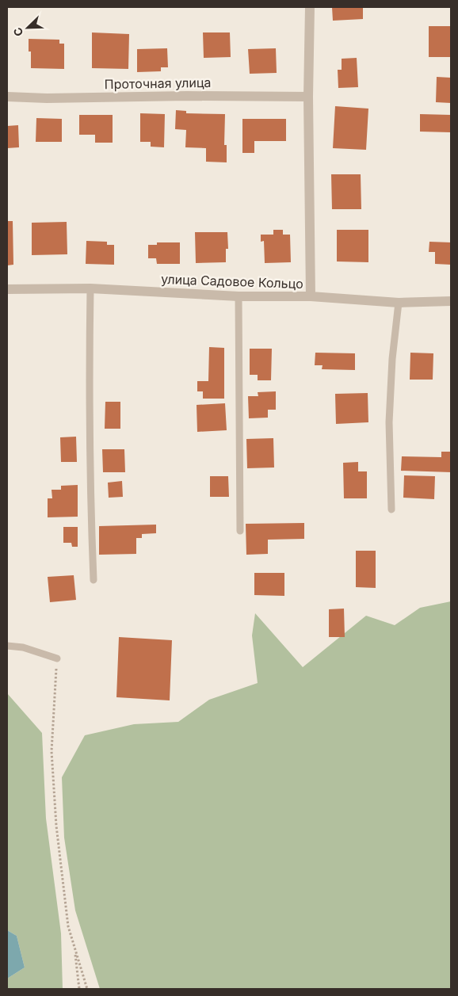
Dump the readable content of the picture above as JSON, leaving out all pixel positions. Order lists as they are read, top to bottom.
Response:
{
  "streets": {
    "street": ["Проточная улица", "улица Садовое Кольцо"]
  },
  "crossings": [
    ["Проточная улица", "улица Садовое Кольцо"]
  ],
  "north": "bottom left"
}
